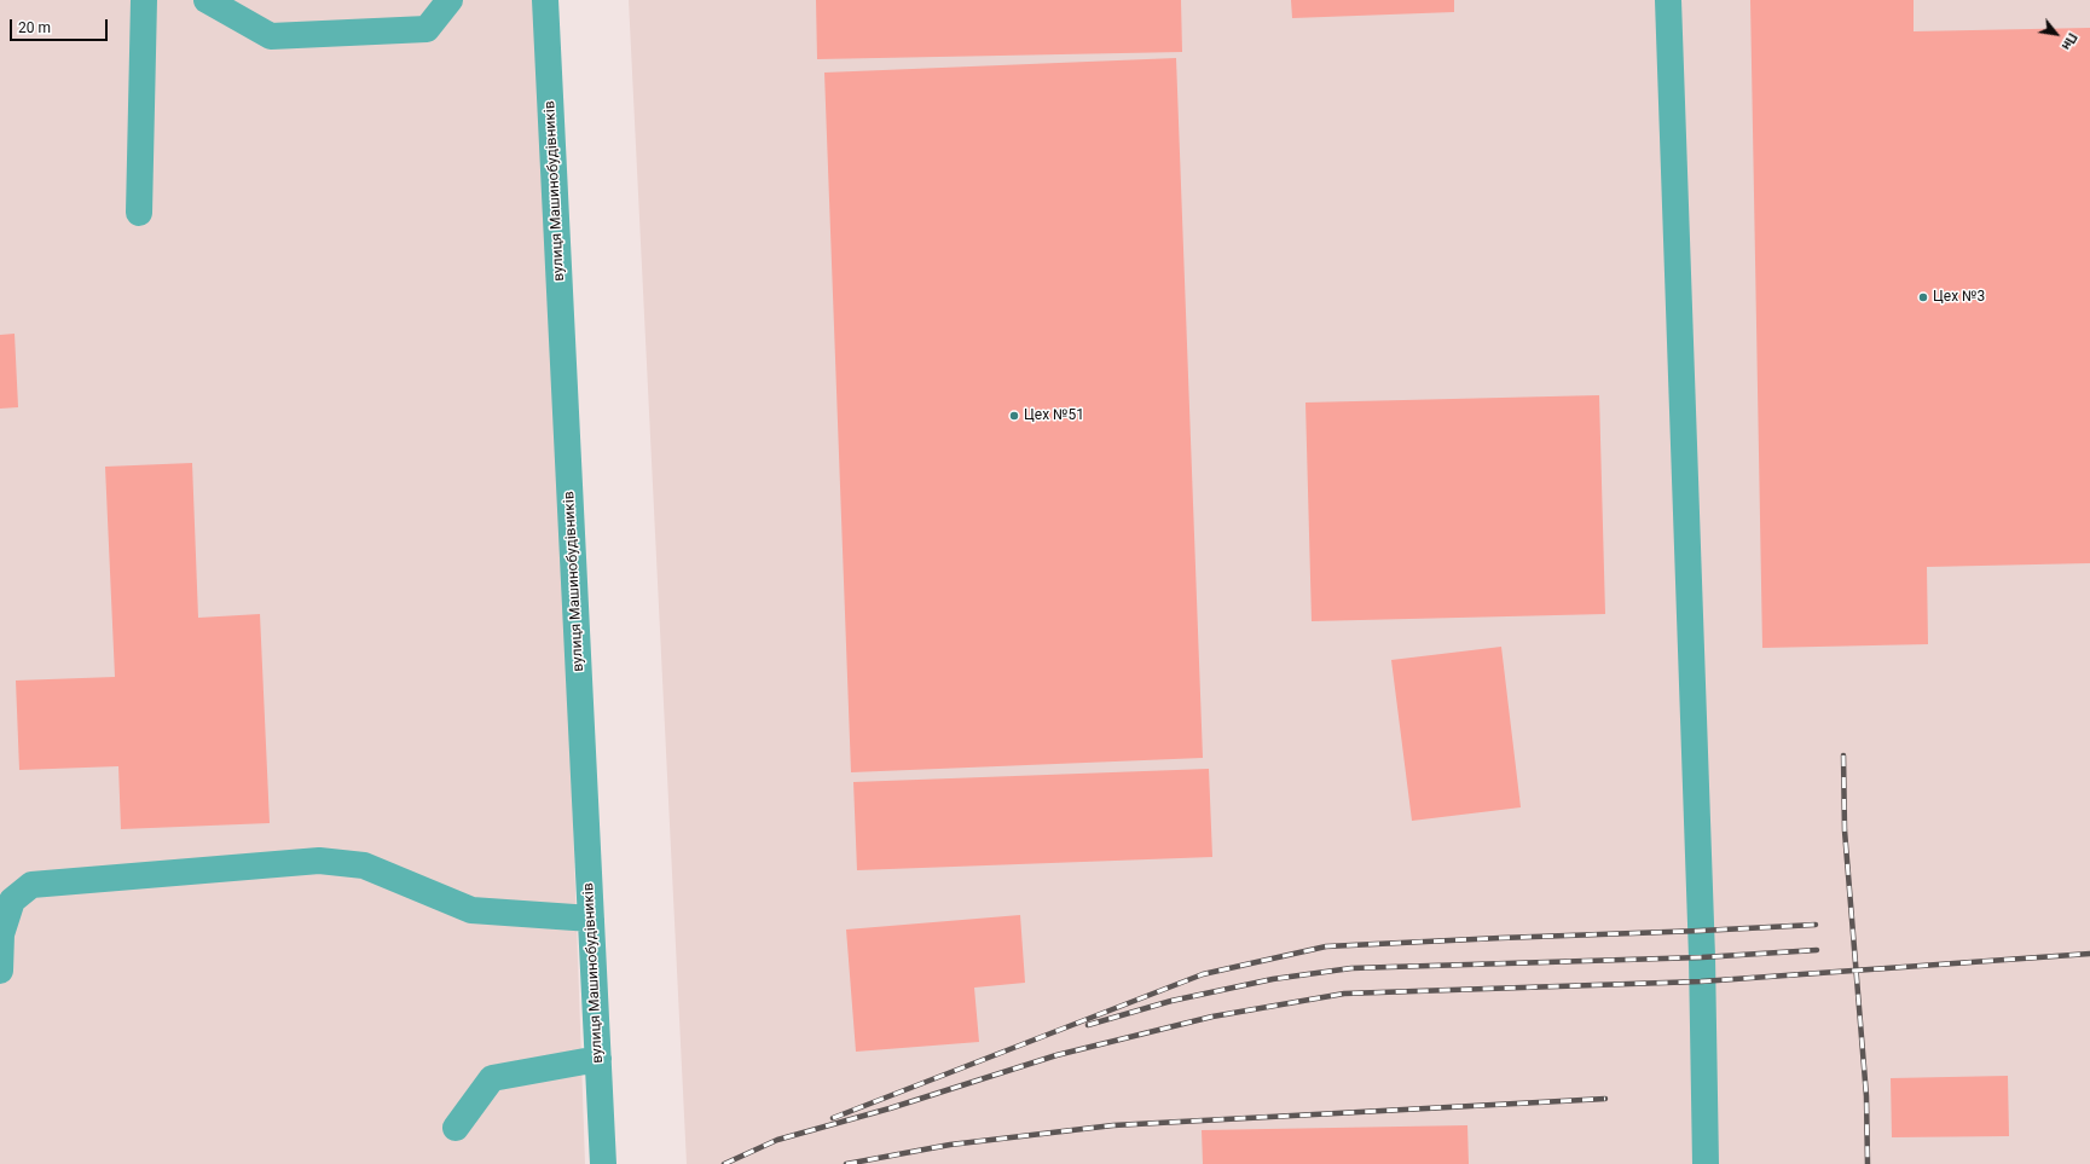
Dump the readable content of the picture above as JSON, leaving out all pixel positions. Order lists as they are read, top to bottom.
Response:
{
  "streets": {
    "street": ["вулиця Машинобудівників"]
  },
  "places": ["Цех №3", "Цех №51"],
  "scale_bar": "20 m",
  "north": "bottom right"
}
